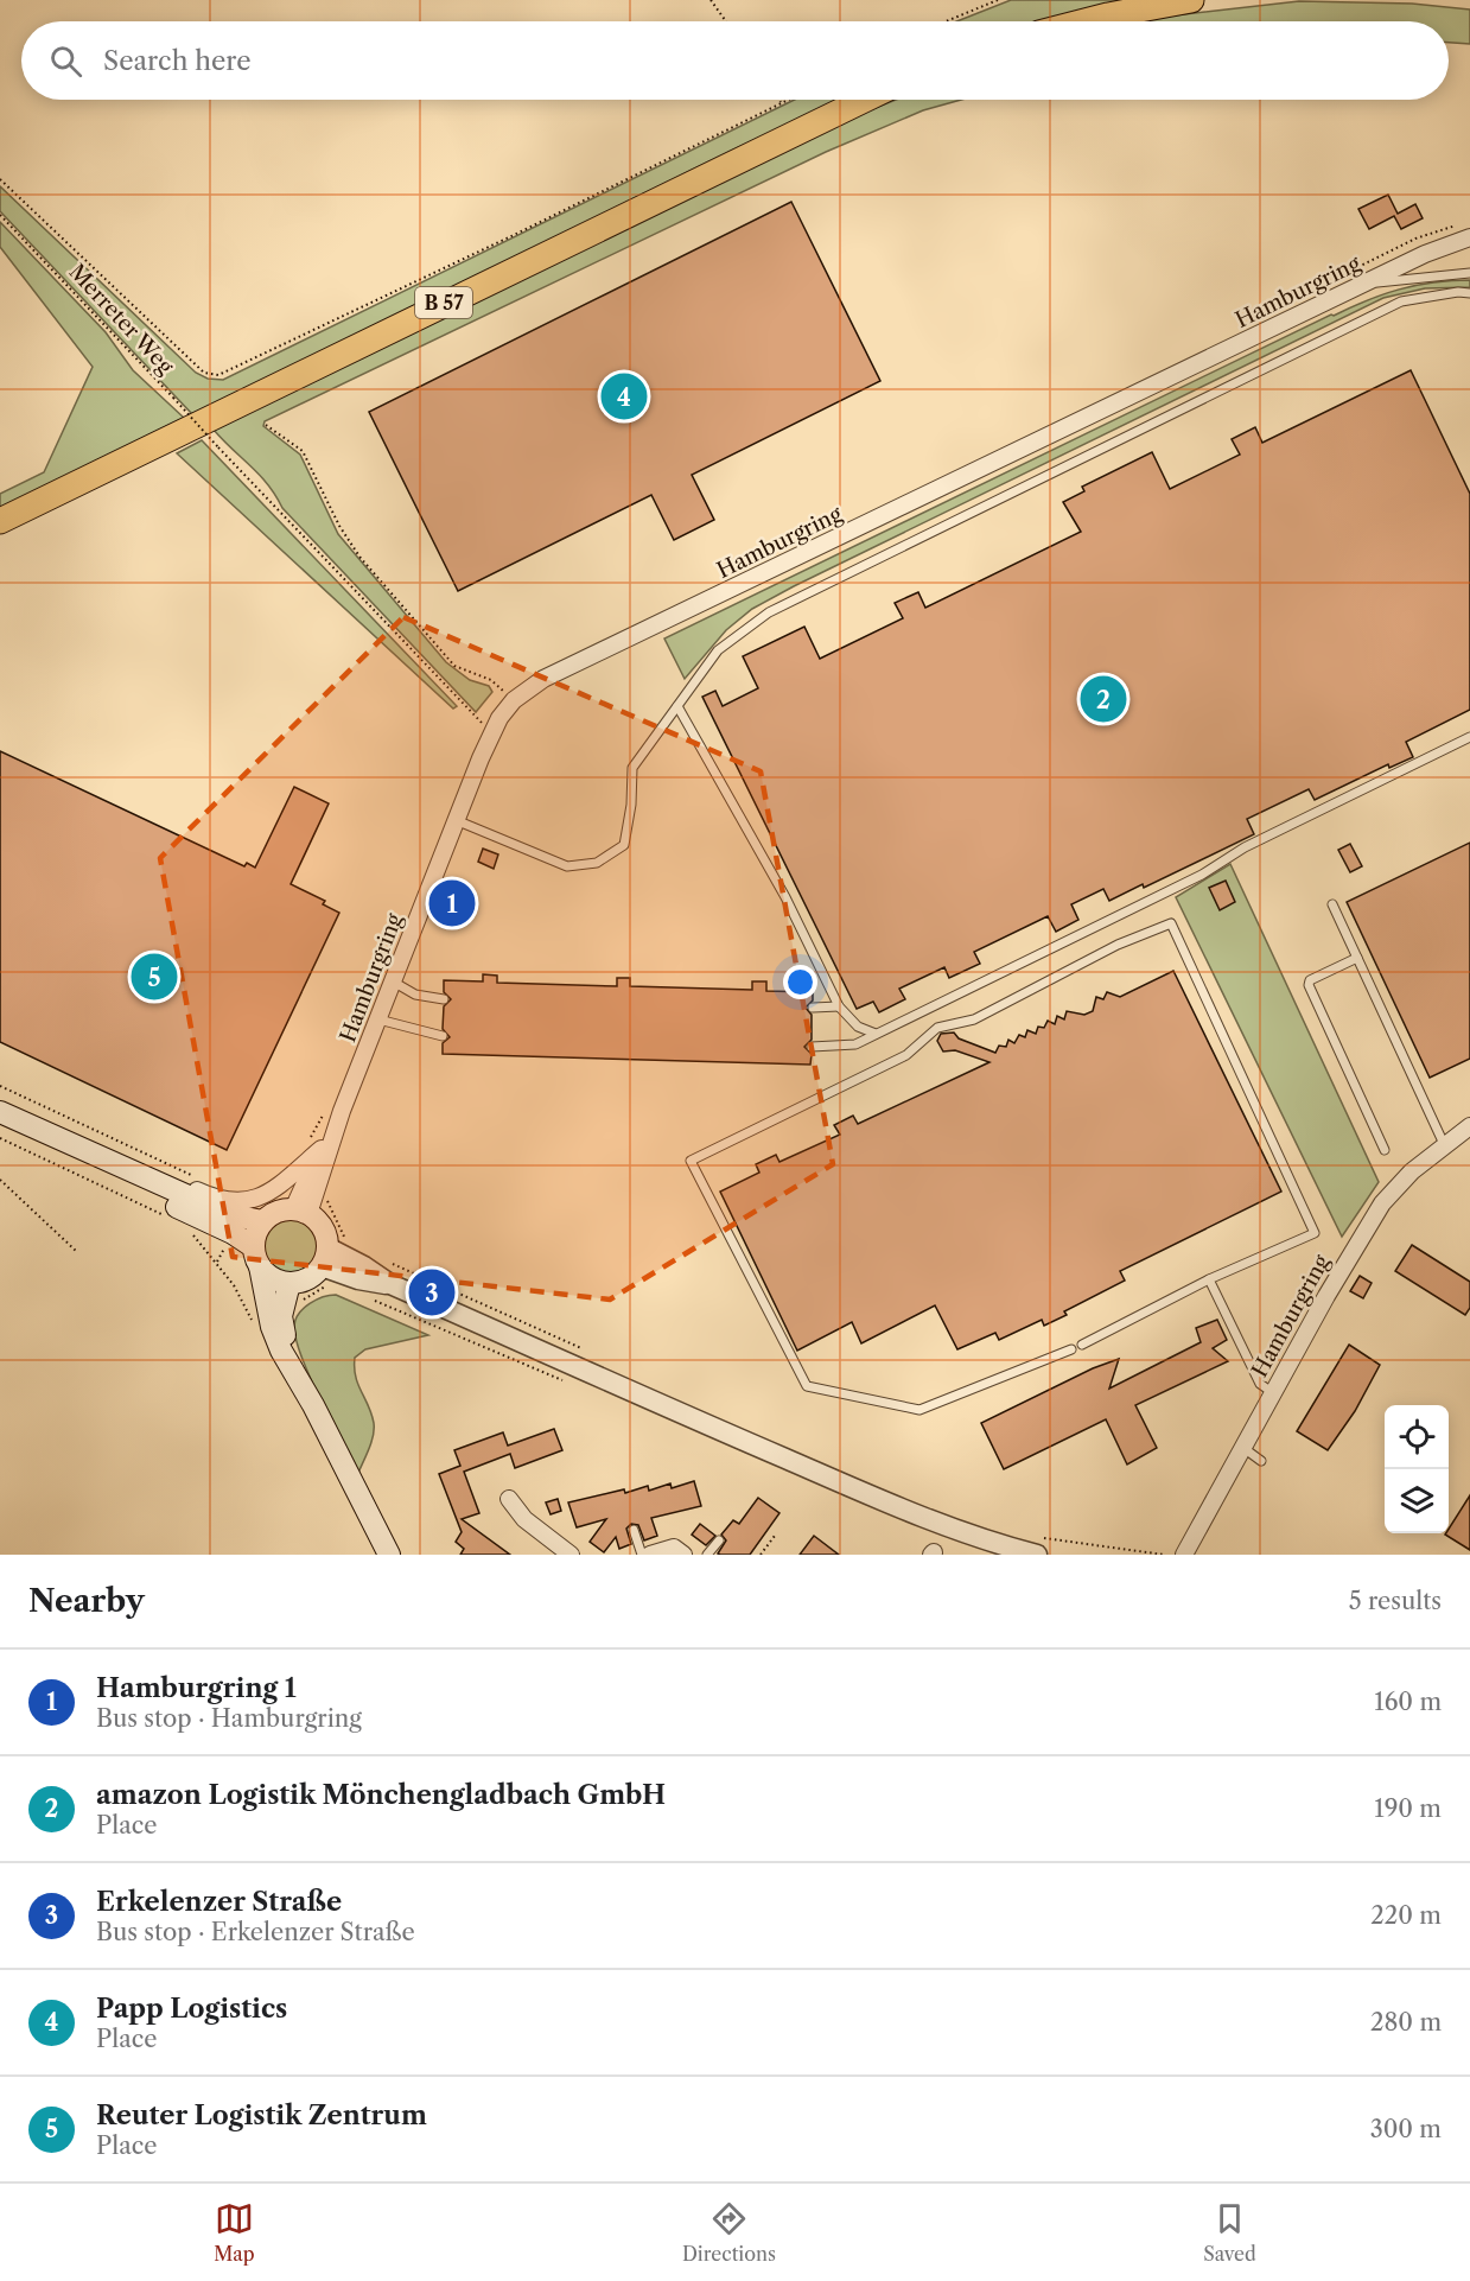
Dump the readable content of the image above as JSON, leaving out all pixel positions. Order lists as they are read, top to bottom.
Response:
{
  "streets": {
    "main road": ["B 57"],
    "street": ["Hamburgring"],
    "path": ["Merreter Weg"]
  },
  "crossings": [
    ["Hamburgring", "Merreter Weg"]
  ],
  "page": {
    "search": "Search here",
    "pins": [
      "4",
      "2",
      "1",
      "5",
      "3"
    ],
    "heading": ["Nearby", "5 results"],
    "list": [
      {
        "mark": "1",
        "name": "Hamburgring 1",
        "note": "Bus stop · Hamburgring",
        "value": "160 m"
      },
      {
        "mark": "2",
        "name": "amazon Logistik Mönchengladbach GmbH",
        "note": "Place",
        "value": "190 m"
      },
      {
        "mark": "3",
        "name": "Erkelenzer Straße",
        "note": "Bus stop · Erkelenzer Straße",
        "value": "220 m"
      },
      {
        "mark": "4",
        "name": "Papp Logistics",
        "note": "Place",
        "value": "280 m"
      },
      {
        "mark": "5",
        "name": "Reuter Logistik Zentrum",
        "note": "Place",
        "value": "300 m"
      }
    ],
    "nav": ["Map", "Directions", "Saved"]
  }
}
